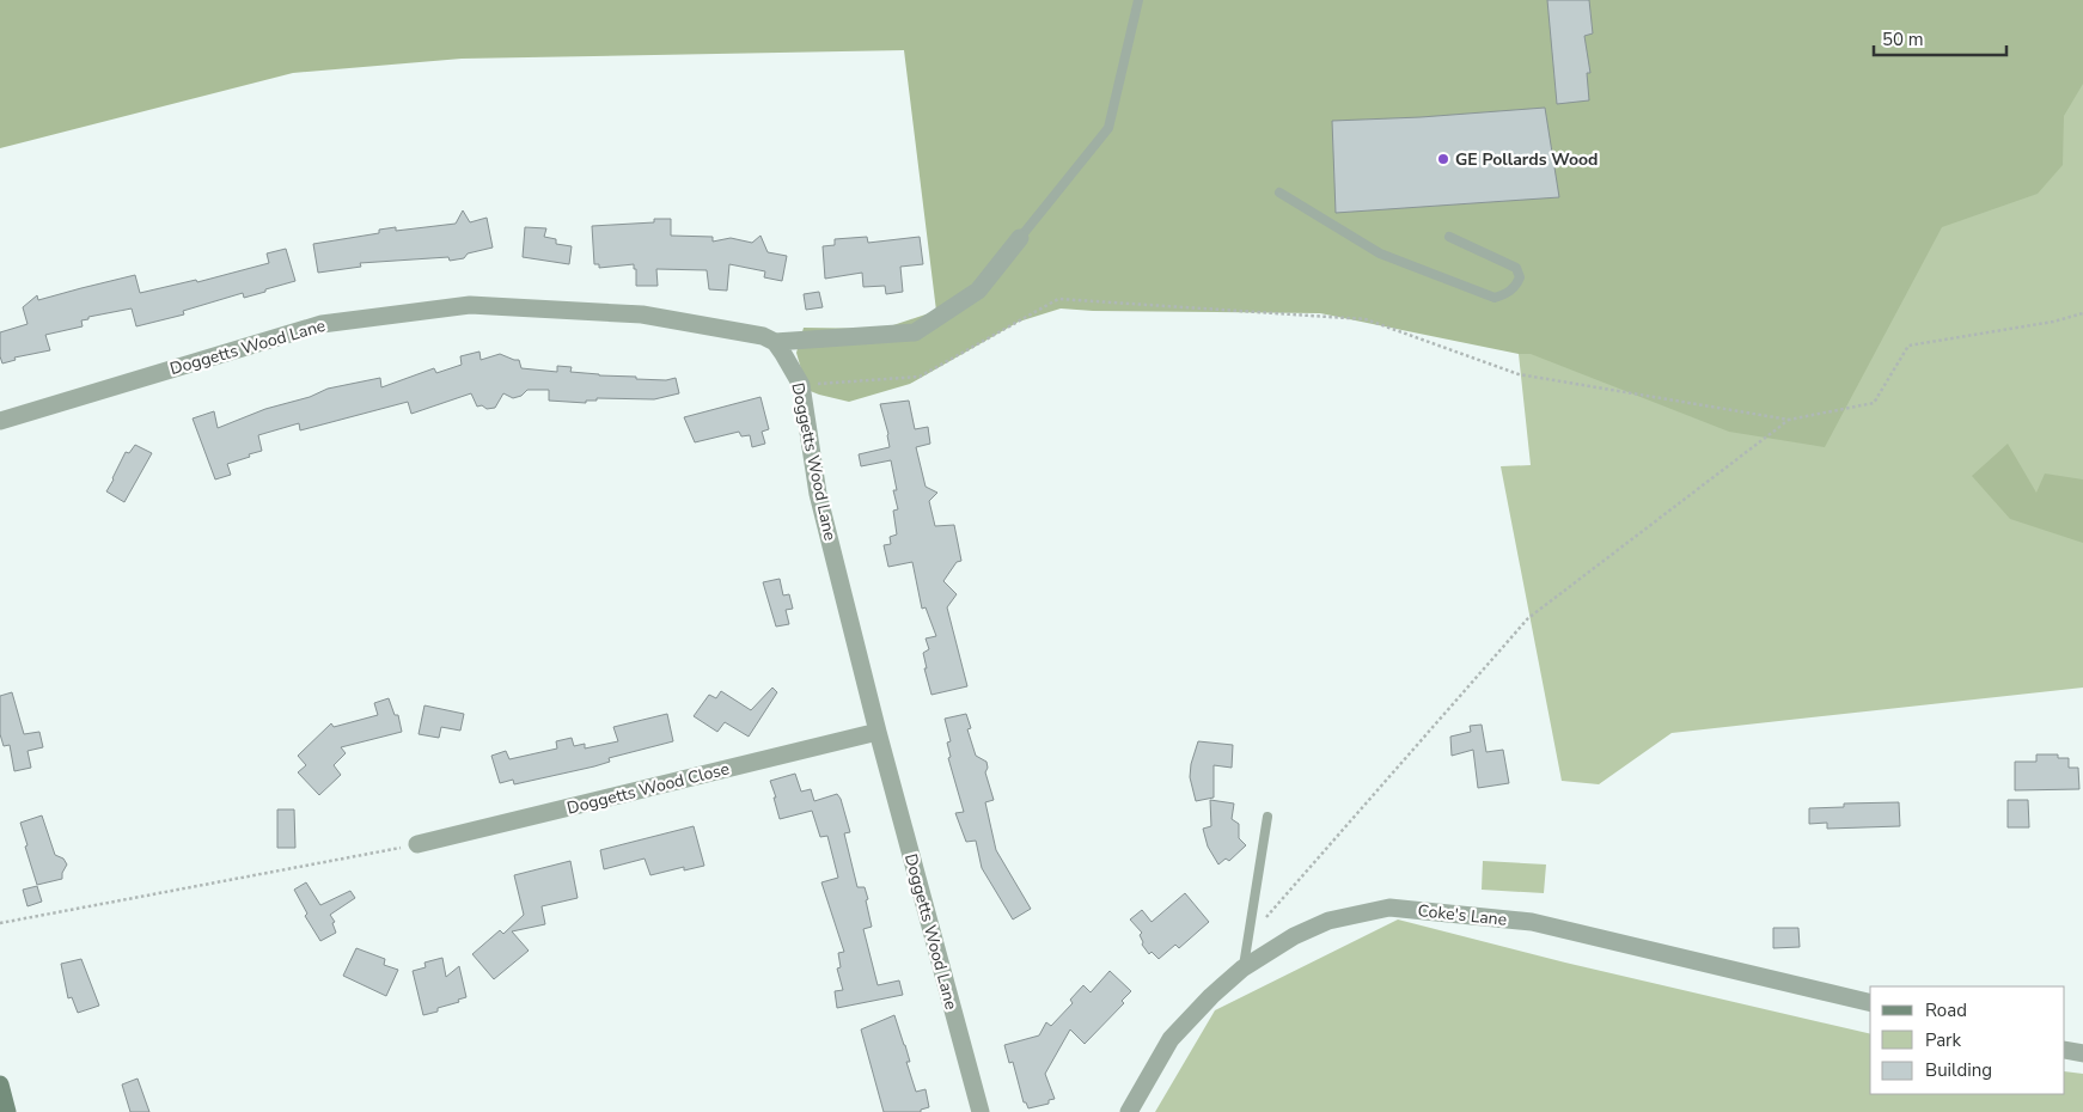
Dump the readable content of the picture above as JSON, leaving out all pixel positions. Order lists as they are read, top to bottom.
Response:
{
  "streets": {
    "street": ["Doggetts Wood Lane", "Doggetts Wood Close", "Coke's Lane"]
  },
  "crossings": [
    ["Doggetts Wood Lane", "Doggetts Wood Close"]
  ],
  "places": ["GE Pollards Wood"],
  "legend": ["Road", "Park", "Building"],
  "scale_bar": "50 m"
}
